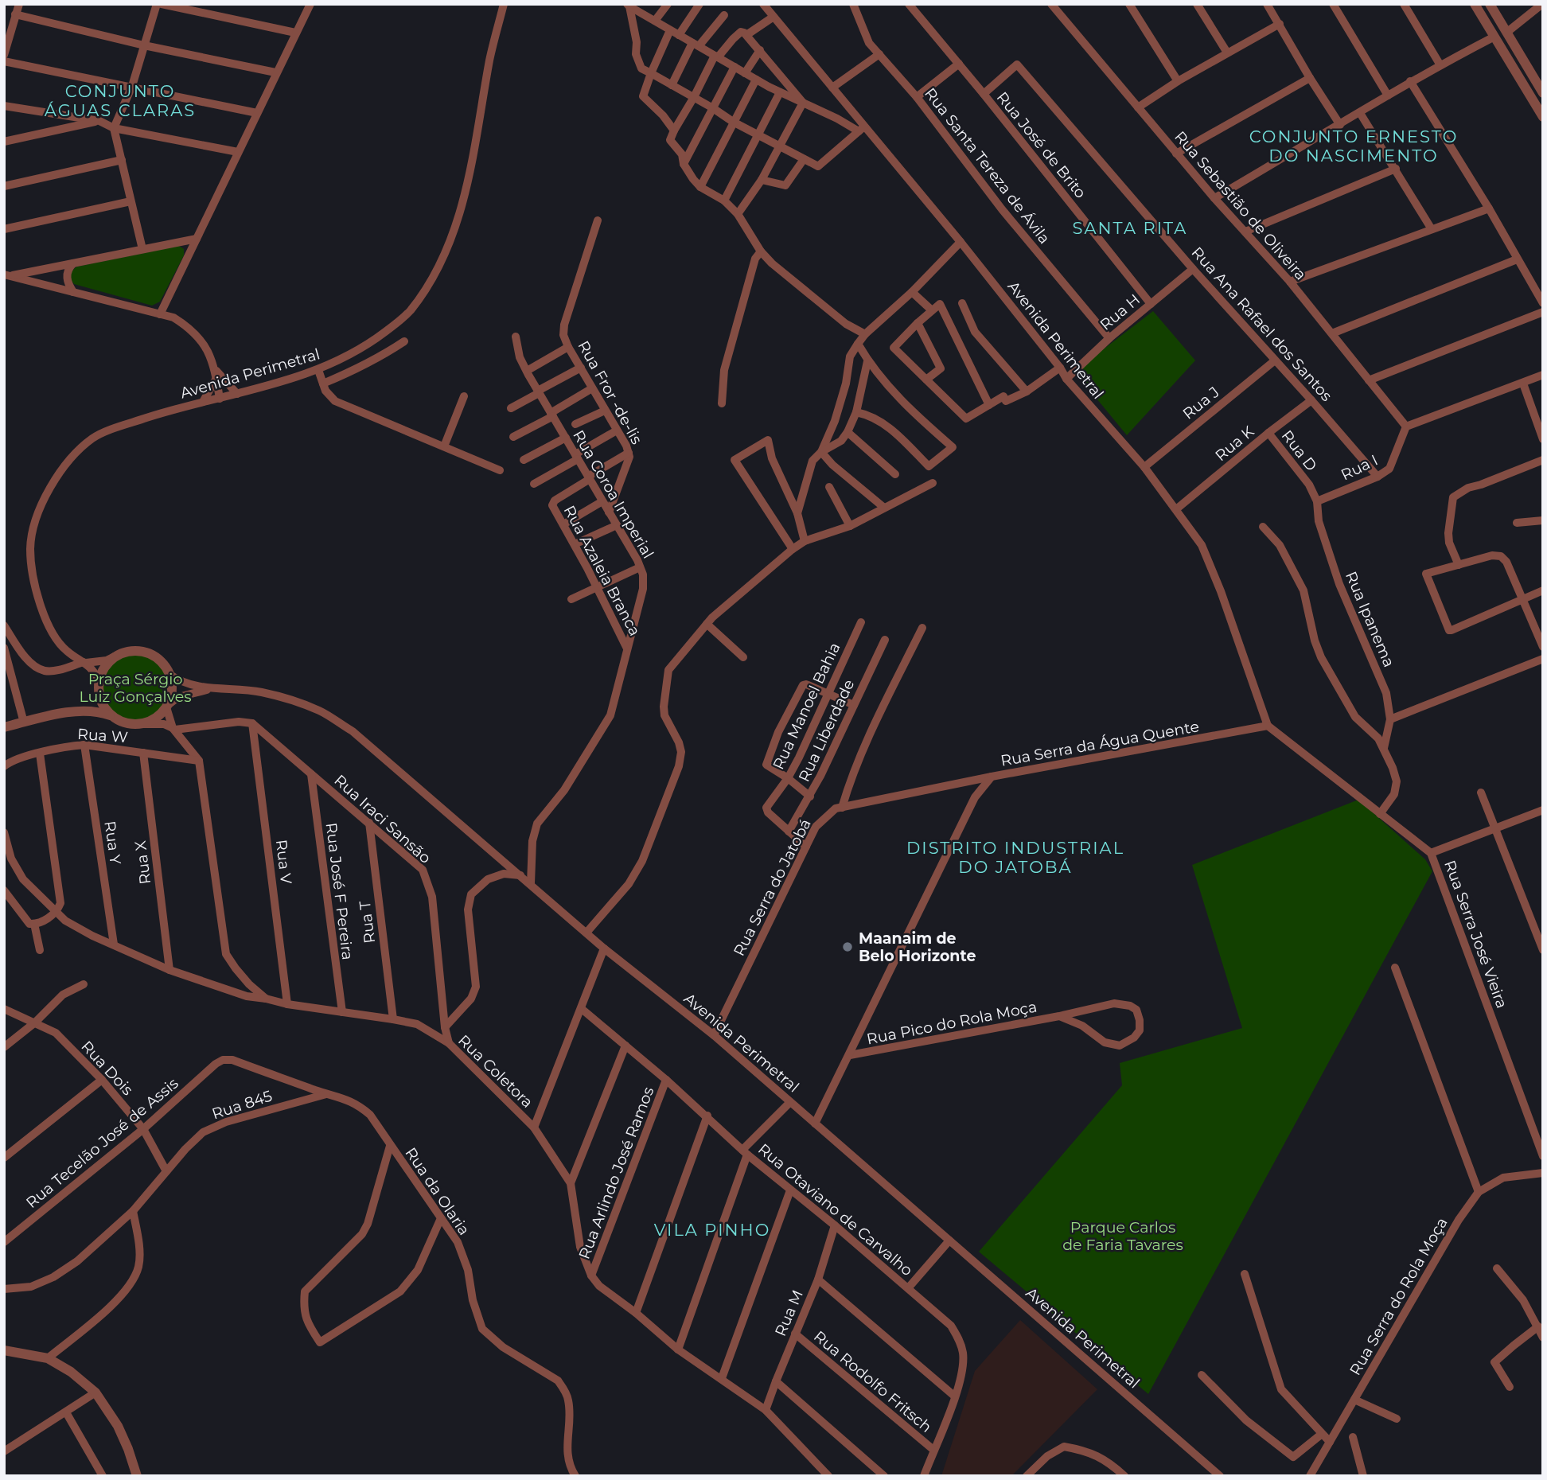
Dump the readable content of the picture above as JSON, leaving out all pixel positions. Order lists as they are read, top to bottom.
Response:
{
  "streets": {
    "street": [
      "Rua José de Brito",
      "Rua Santa Tereza de Ávila",
      "Rua Sebastião de Oliveira",
      "Rua H",
      "Rua Ana Rafael dos Santos",
      "Avenida Perimetral",
      "Rua Fror -de-lis",
      "Rua J",
      "Rua K",
      "Rua D",
      "Rua I",
      "Rua Coroa Imperial",
      "Rua Azaleia Branca",
      "Rua Ipanema",
      "Rua Manoel Bahia",
      "Rua Liberdade",
      "Rua W",
      "Rua Serra da Água Quente",
      "Rua Iraci Sansão",
      "Rua Y",
      "Rua V",
      "Rua X",
      "Rua Serra do Jatobá",
      "Rua José F Pereira",
      "Rua T",
      "Rua Serra José Vieira",
      "Rua Pico do Rola Moça",
      "Rua Dois",
      "Rua Coletora",
      "Rua 845",
      "Rua Tecelão José de Assis",
      "Rua Arlindo José Ramos",
      "Rua da Olaria",
      "Rua Otaviano de Carvalho",
      "Rua Serra do Rola Moça",
      "Rua M",
      "Rua Rodolfo Fritsch"
    ]
  },
  "crossings": [
    ["Rua José de Brito", "Rua H"],
    ["Rua José de Brito", "Rua Ana Rafael dos Santos"],
    ["Rua Santa Tereza de Ávila", "Rua H"],
    ["Rua Sebastião de Oliveira", "Rua I"],
    ["Rua H", "Rua Ana Rafael dos Santos"],
    ["Rua H", "Avenida Perimetral"],
    ["Rua Ana Rafael dos Santos", "Rua J"],
    ["Rua Ana Rafael dos Santos", "Rua K"],
    ["Rua Ana Rafael dos Santos", "Rua I"],
    ["Avenida Perimetral", "Rua J"],
    ["Avenida Perimetral", "Rua K"],
    ["Avenida Perimetral", "Rua Coroa Imperial"],
    ["Avenida Perimetral", "Rua Serra da Água Quente"],
    ["Avenida Perimetral", "Rua Serra do Jatobá"],
    ["Avenida Perimetral", "Rua Serra José Vieira"],
    ["Avenida Perimetral", "Rua Coletora"],
    ["Rua Fror -de-lis", "Rua Coroa Imperial"],
    ["Rua K", "Rua D"],
    ["Rua D", "Rua I"],
    ["Rua D", "Rua Ipanema"],
    ["Rua I", "Rua Ipanema"],
    ["Rua Coroa Imperial", "Rua Azaleia Branca"],
    ["Rua Manoel Bahia", "Rua Liberdade"],
    ["Rua Manoel Bahia", "Rua Serra do Jatobá"],
    ["Rua W", "Rua Y"],
    ["Rua W", "Rua X"],
    ["Rua W", "Rua Coletora"],
    ["Rua Serra da Água Quente", "Rua Serra do Jatobá"],
    ["Rua Serra da Água Quente", "Rua Serra José Vieira"],
    ["Rua Serra da Água Quente", "Rua Pico do Rola Moça"],
    ["Rua Iraci Sansão", "Rua V"],
    ["Rua Iraci Sansão", "Rua José F Pereira"],
    ["Rua Iraci Sansão", "Rua T"],
    ["Rua Iraci Sansão", "Rua Coletora"],
    ["Rua V", "Rua Coletora"],
    ["Rua José F Pereira", "Rua Coletora"],
    ["Rua T", "Rua Coletora"],
    ["Rua Dois", "Rua 845"],
    ["Rua Dois", "Rua Tecelão José de Assis"],
    ["Rua Coletora", "Rua Arlindo José Ramos"],
    ["Rua Coletora", "Rua M"],
    ["Rua 845", "Rua da Olaria"],
    ["Rua Tecelão José de Assis", "Rua da Olaria"],
    ["Rua Arlindo José Ramos", "Rua Otaviano de Carvalho"],
    ["Rua Otaviano de Carvalho", "Rua M"],
    ["Rua Otaviano de Carvalho", "Rua Rodolfo Fritsch"],
    ["Rua M", "Rua Rodolfo Fritsch"]
  ],
  "districts": [
    "CONJUNTO ÁGUAS CLARAS",
    "CONJUNTO ERNESTO DO NASCIMENTO",
    "SANTA RITA",
    "DISTRITO INDUSTRIAL DO JATOBÁ",
    "VILA PINHO"
  ],
  "parks": ["Praça Sérgio Luiz Gonçalves", "Parque Carlos de Faria Tavares"],
  "places": ["Maanaim de Belo Horizonte"]
}
